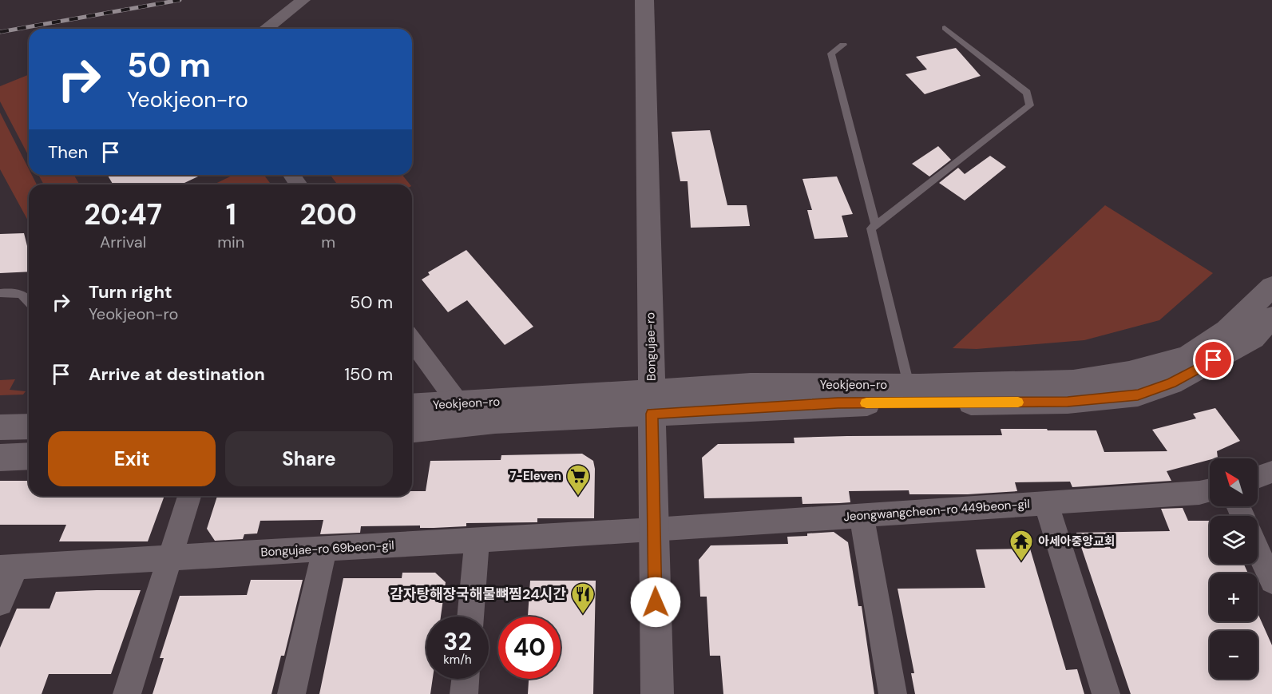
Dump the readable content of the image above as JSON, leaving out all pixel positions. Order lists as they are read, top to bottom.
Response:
{
  "streets": {
    "main road": ["Bongujae-ro", "Yeokjeon-ro"],
    "street": ["Jeongwangcheon-ro 449beon-gil", "Bongujae-ro 69beon-gil"]
  },
  "crossings": [
    ["Bongujae-ro", "Yeokjeon-ro"],
    ["Bongujae-ro", "Jeongwangcheon-ro 449beon-gil"],
    ["Bongujae-ro", "Bongujae-ro 69beon-gil"],
    ["Jeongwangcheon-ro 449beon-gil", "Bongujae-ro 69beon-gil"]
  ],
  "places": {
    "supermarket": ["7-Eleven"],
    "temple": ["아세아중앙교회"],
    "restaurant": ["감자탕해장국해물뼈찜24시간"]
  },
  "north": "top left",
  "page": {
    "turn": ["50 m", "Yeokjeon-ro"],
    "then": "Then",
    "eta": [
      "20:47",
      "Arrival",
      "1",
      "min",
      "200",
      "m"
    ],
    "list": [
      {
        "name": "Turn right",
        "note": "Yeokjeon-ro",
        "value": "50 m"
      },
      {
        "name": "Arrive at destination",
        "value": "150 m"
      }
    ],
    "buttons": ["Exit", "Share"],
    "map_buttons": ["+", "−"],
    "speed": "32 km/h",
    "limit": "40"
  }
}
